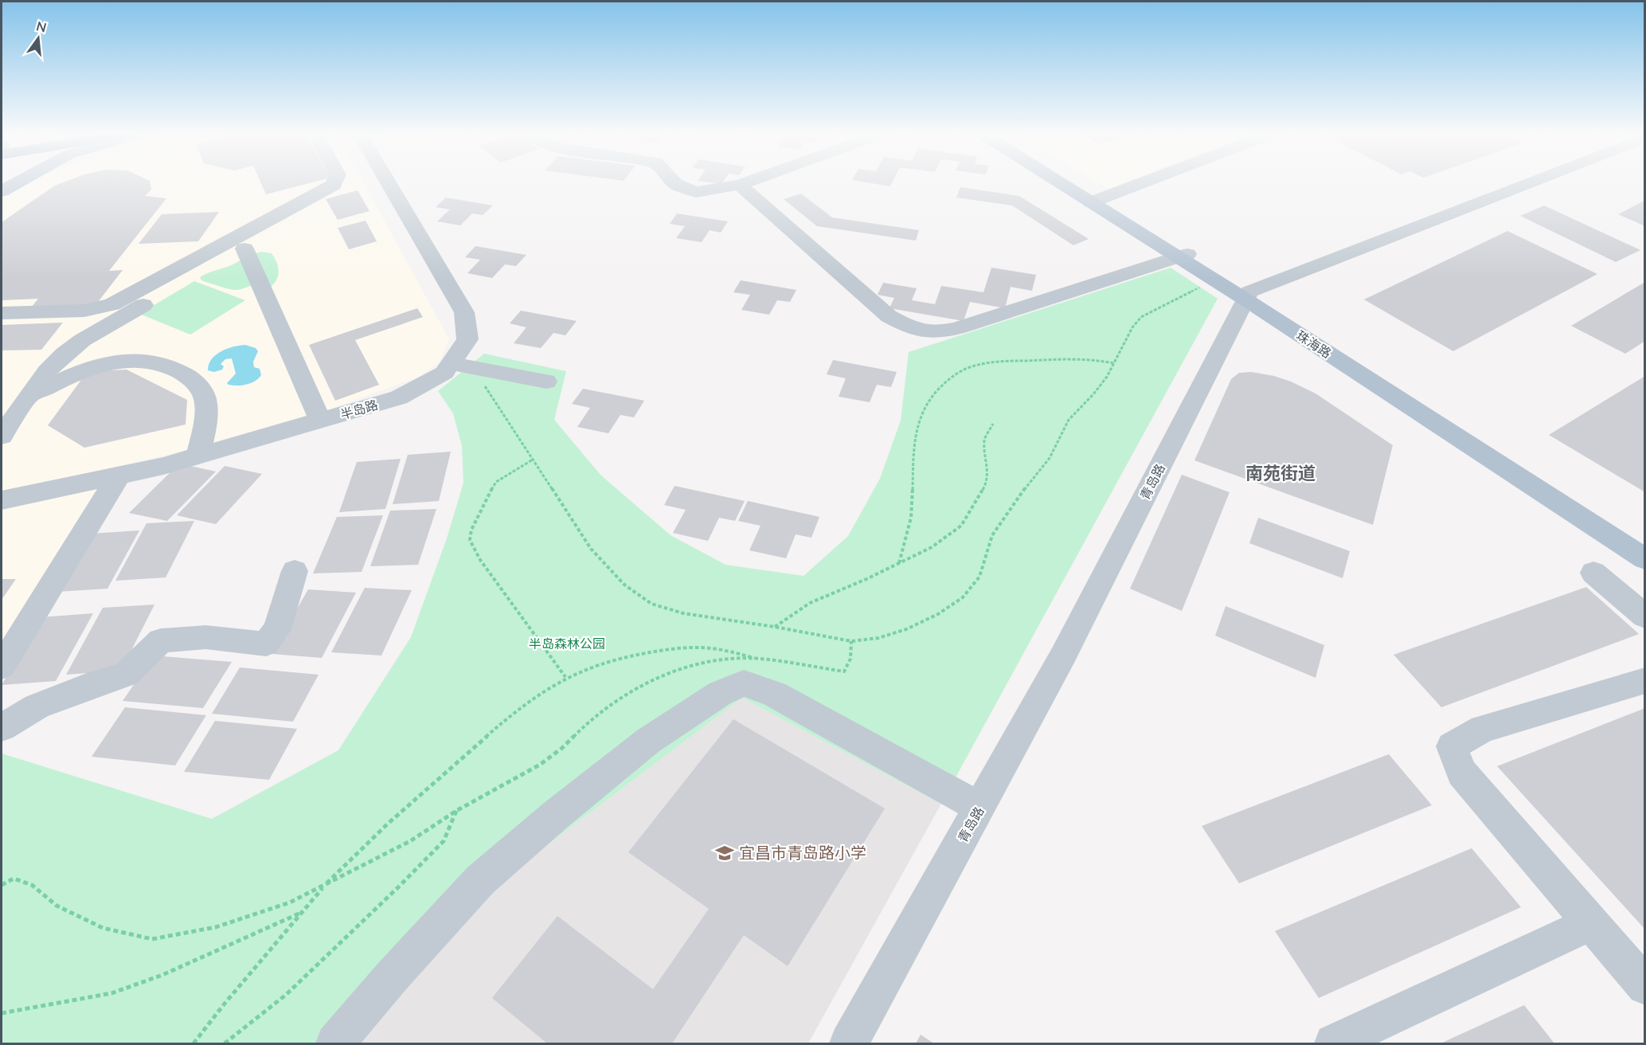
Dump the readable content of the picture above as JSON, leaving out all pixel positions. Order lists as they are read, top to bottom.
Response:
{
  "streets": {
    "main road": ["珠海路"],
    "street": ["半岛路", "青岛路"]
  },
  "crossings": [
    ["珠海路", "青岛路"]
  ],
  "districts": ["南苑街道"],
  "parks": ["半岛森林公园"],
  "places": {
    "school or university": ["宜昌市青岛路小学"]
  },
  "north": "top"
}
